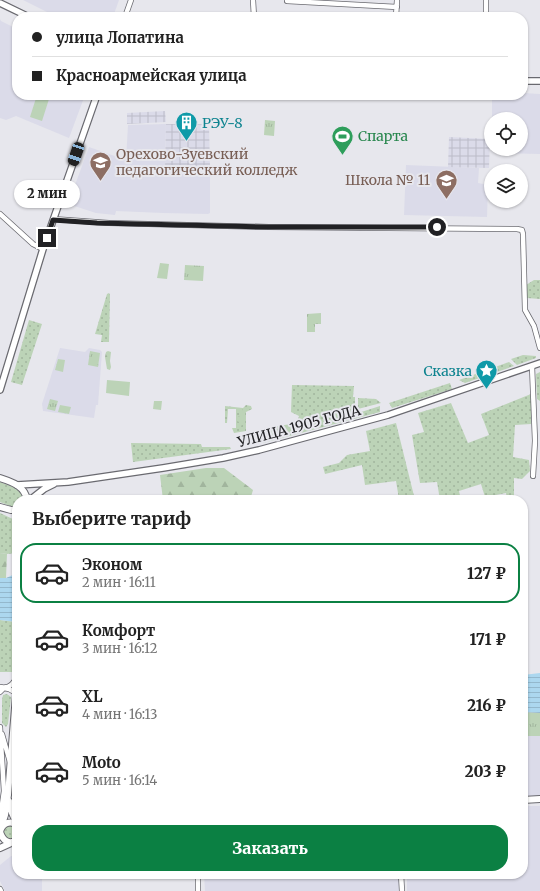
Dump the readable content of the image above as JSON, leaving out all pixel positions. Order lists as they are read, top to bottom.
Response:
{
  "streets": {
    "street": ["УЛИЦА 1905 ГОДА"]
  },
  "places": {
    "building": ["РЭУ-8"],
    "sports": ["Спарта"],
    "school or university": ["Орехово-Зуевский педагогический колледж", "Школа № 11"],
    "place": ["Сказка"]
  },
  "page": {
    "banner": ["улица Лопатина", "Красноармейская улица"],
    "bubble": "2 мин",
    "heading": "Выберите тариф",
    "list": [
      {
        "name": "Эконом",
        "note": "2 мин · 16:11",
        "value": "127 ₽"
      },
      {
        "name": "Комфорт",
        "note": "3 мин · 16:12",
        "value": "171 ₽"
      },
      {
        "name": "XL",
        "note": "4 мин · 16:13",
        "value": "216 ₽"
      },
      {
        "name": "Moto",
        "note": "5 мин · 16:14",
        "value": "203 ₽"
      }
    ],
    "buttons": "Заказать"
  }
}
